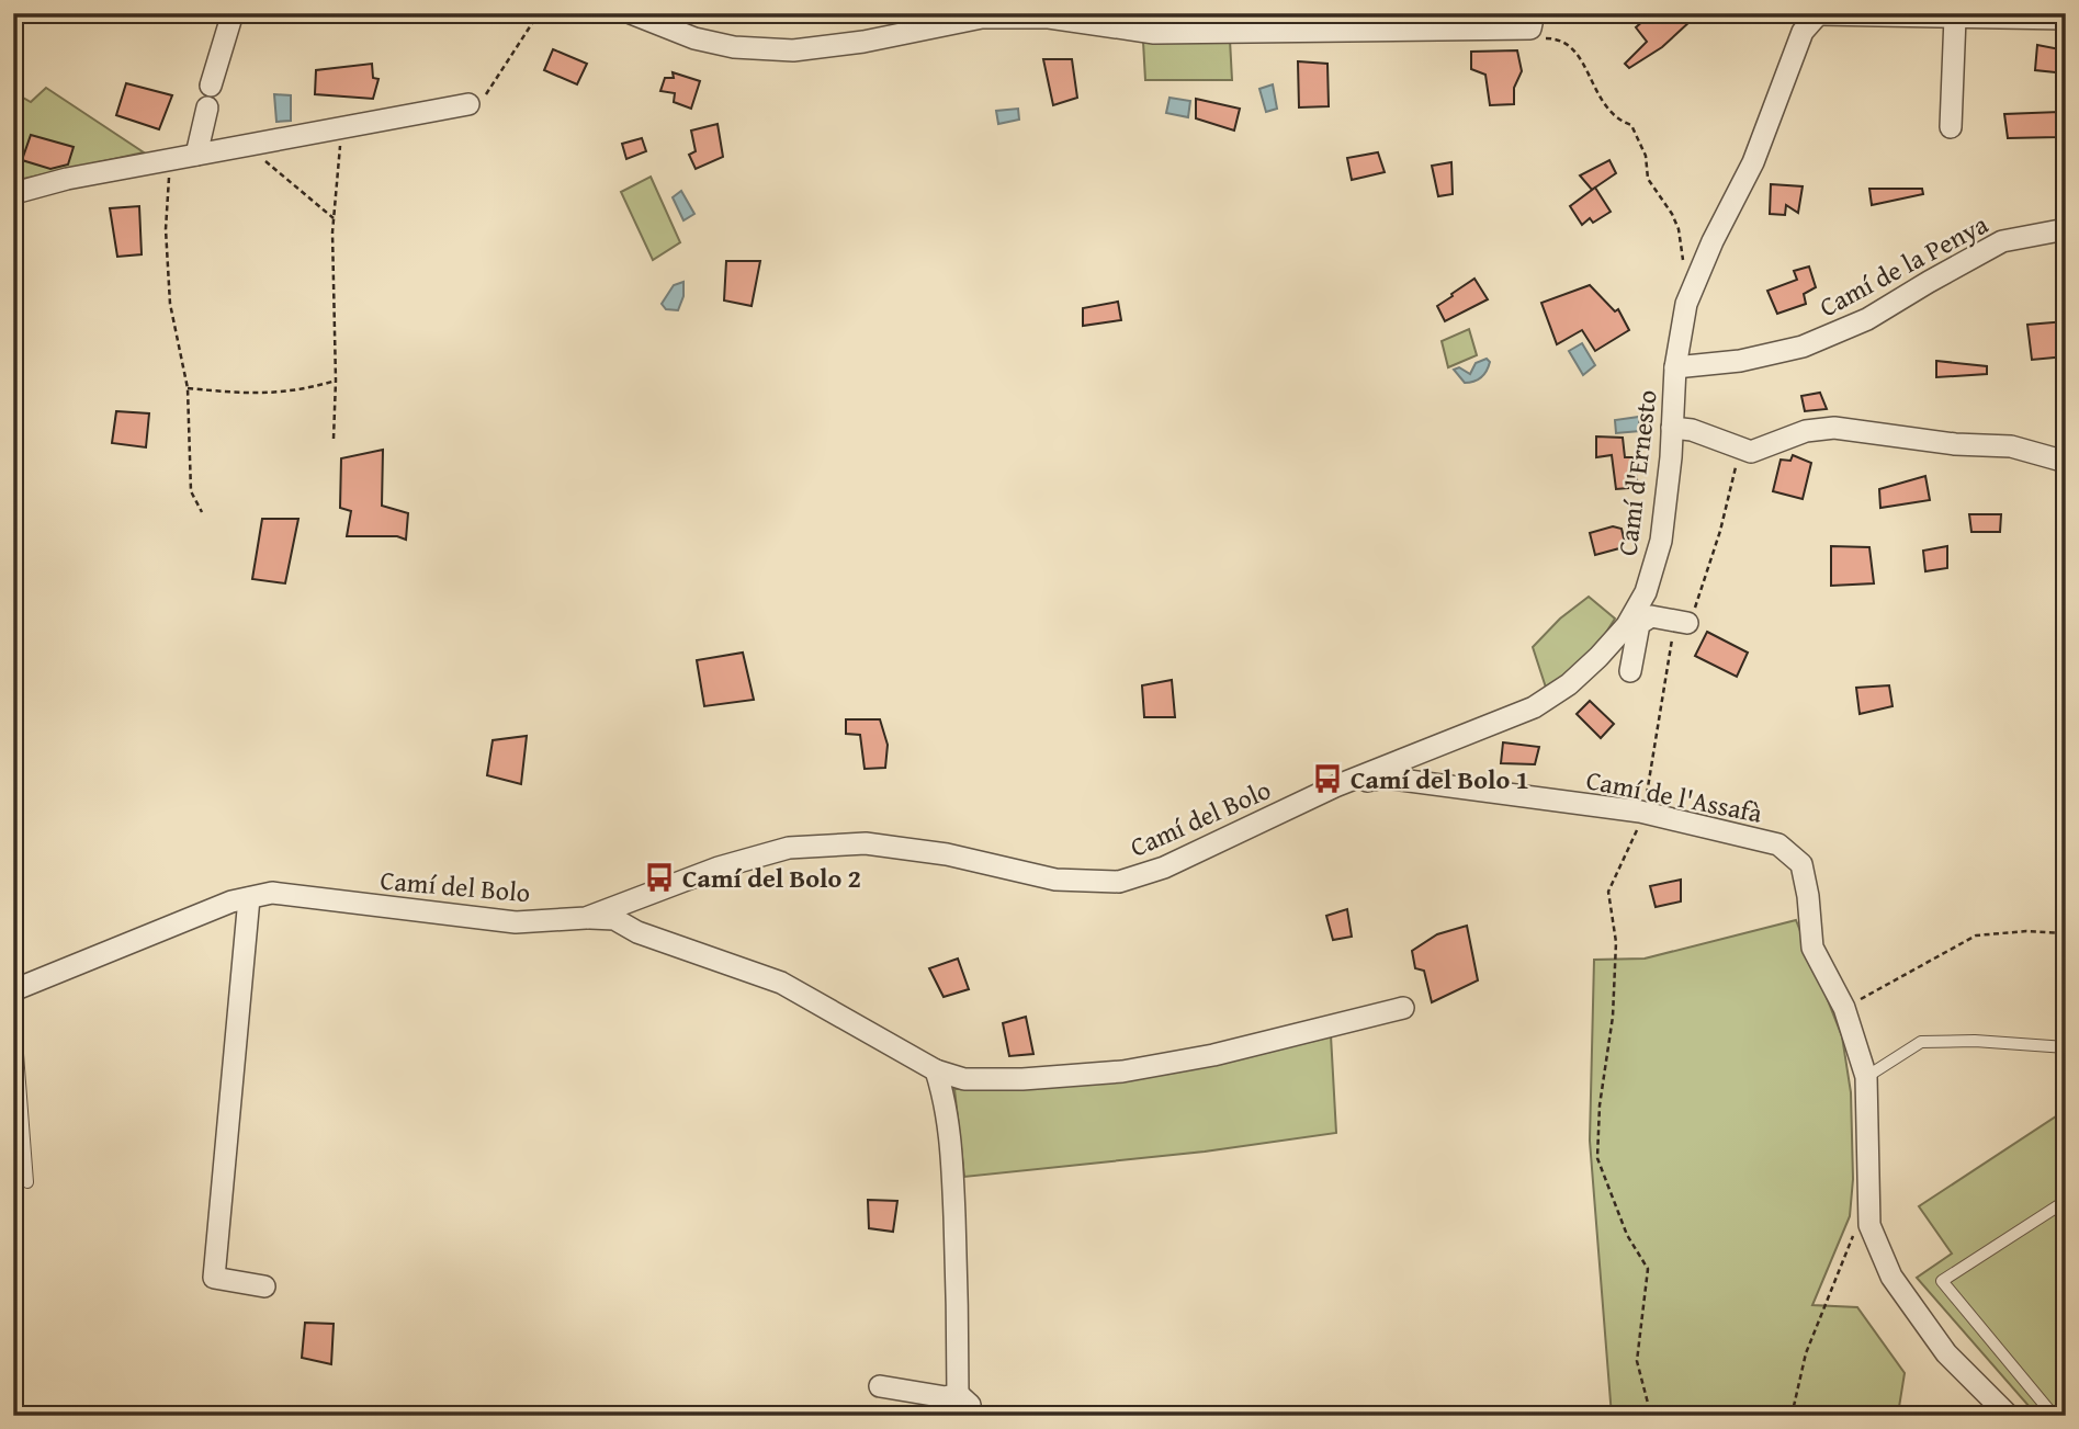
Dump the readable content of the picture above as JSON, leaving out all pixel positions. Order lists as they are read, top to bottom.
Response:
{
  "streets": {
    "street": [
      "Camí de la Penya",
      "Camí d'Ernesto",
      "Camí de l'Assafà",
      "Camí del Bolo"
    ]
  },
  "crossings": [
    ["Camí de la Penya", "Camí d'Ernesto"],
    ["Camí d'Ernesto", "Camí de l'Assafà"],
    ["Camí d'Ernesto", "Camí del Bolo"],
    ["Camí de l'Assafà", "Camí del Bolo"]
  ],
  "places": {
    "bus stop": ["Camí del Bolo 1", "Camí del Bolo 2"]
  }
}
